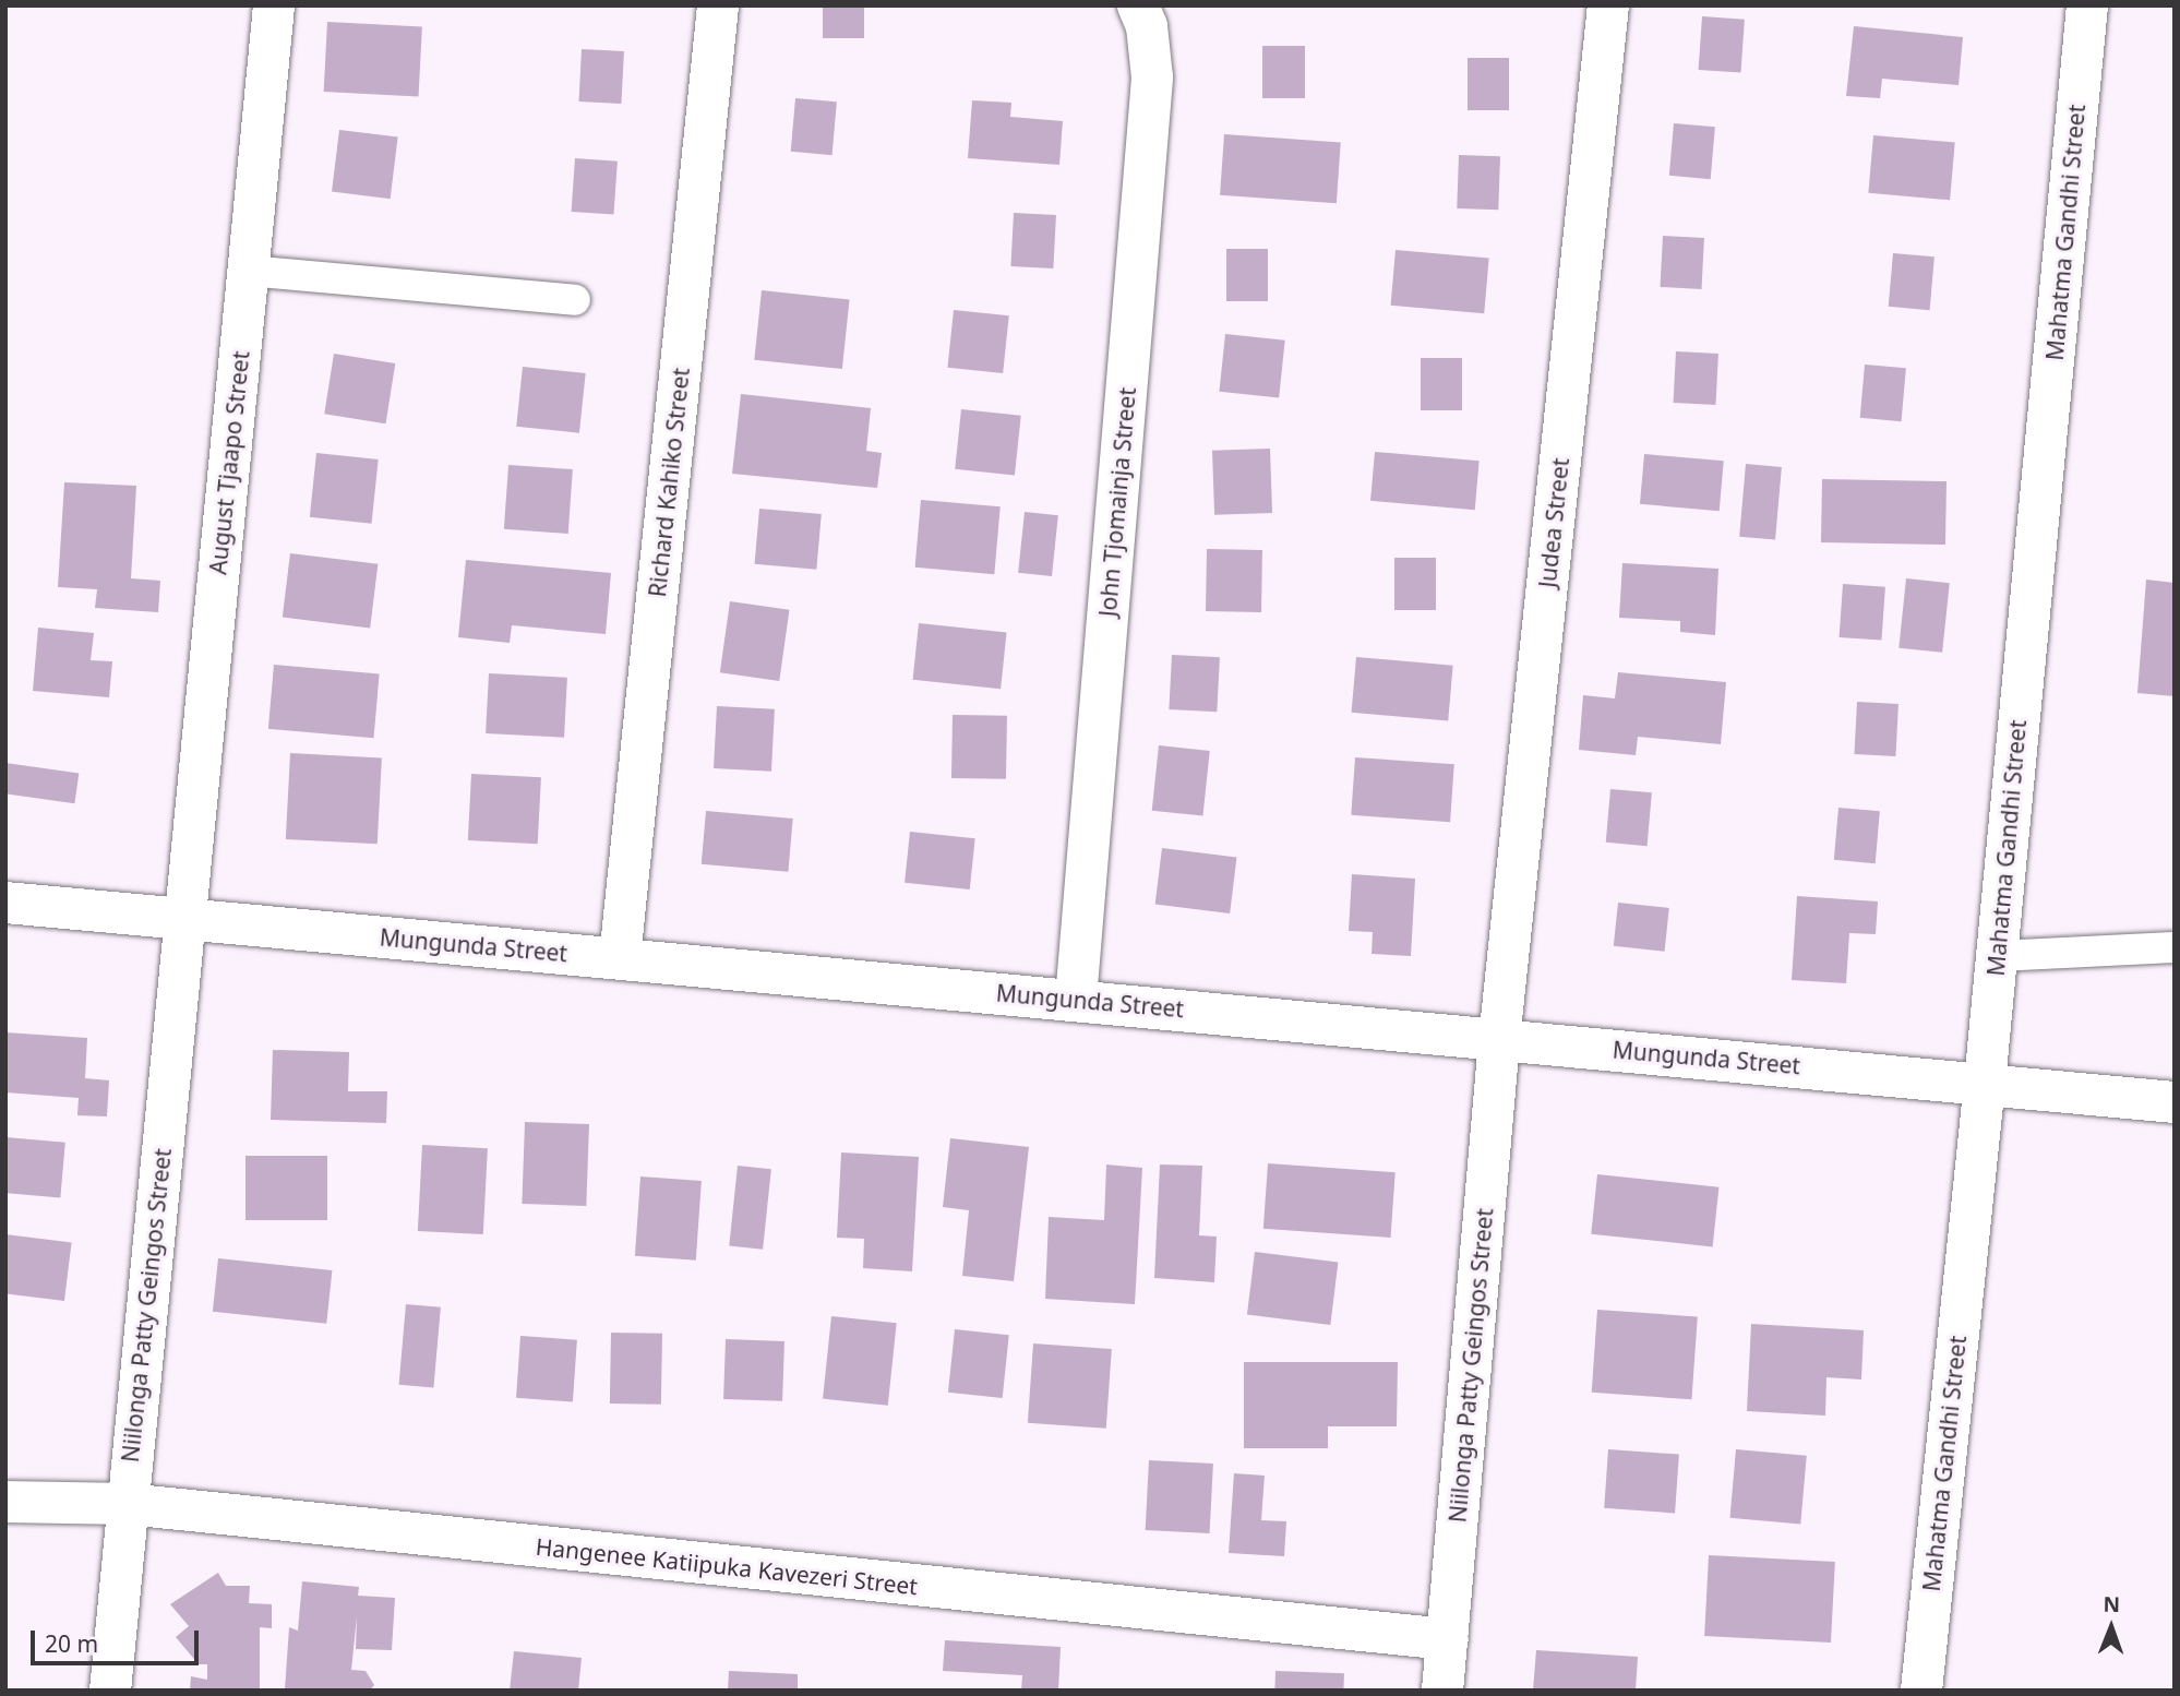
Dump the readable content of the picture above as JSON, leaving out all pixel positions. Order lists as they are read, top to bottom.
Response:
{
  "streets": {
    "street": [
      "Mahatma Gandhi Street",
      "August Tjaapo Street",
      "Richard Kahiko Street",
      "John Tjomainja Street",
      "Judea Street",
      "Mungunda Street",
      "Niilonga Patty Geingos Street",
      "Hangenee Katiipuka Kavezeri Street"
    ]
  },
  "crossings": [
    ["Mahatma Gandhi Street", "Mungunda Street"],
    ["August Tjaapo Street", "Mungunda Street"],
    ["August Tjaapo Street", "Niilonga Patty Geingos Street"],
    ["Richard Kahiko Street", "Mungunda Street"],
    ["John Tjomainja Street", "Mungunda Street"],
    ["Judea Street", "Mungunda Street"],
    ["Judea Street", "Niilonga Patty Geingos Street"],
    ["Mungunda Street", "Niilonga Patty Geingos Street"],
    ["Niilonga Patty Geingos Street", "Hangenee Katiipuka Kavezeri Street"]
  ],
  "scale_bar": "20 m",
  "north": "top"
}
